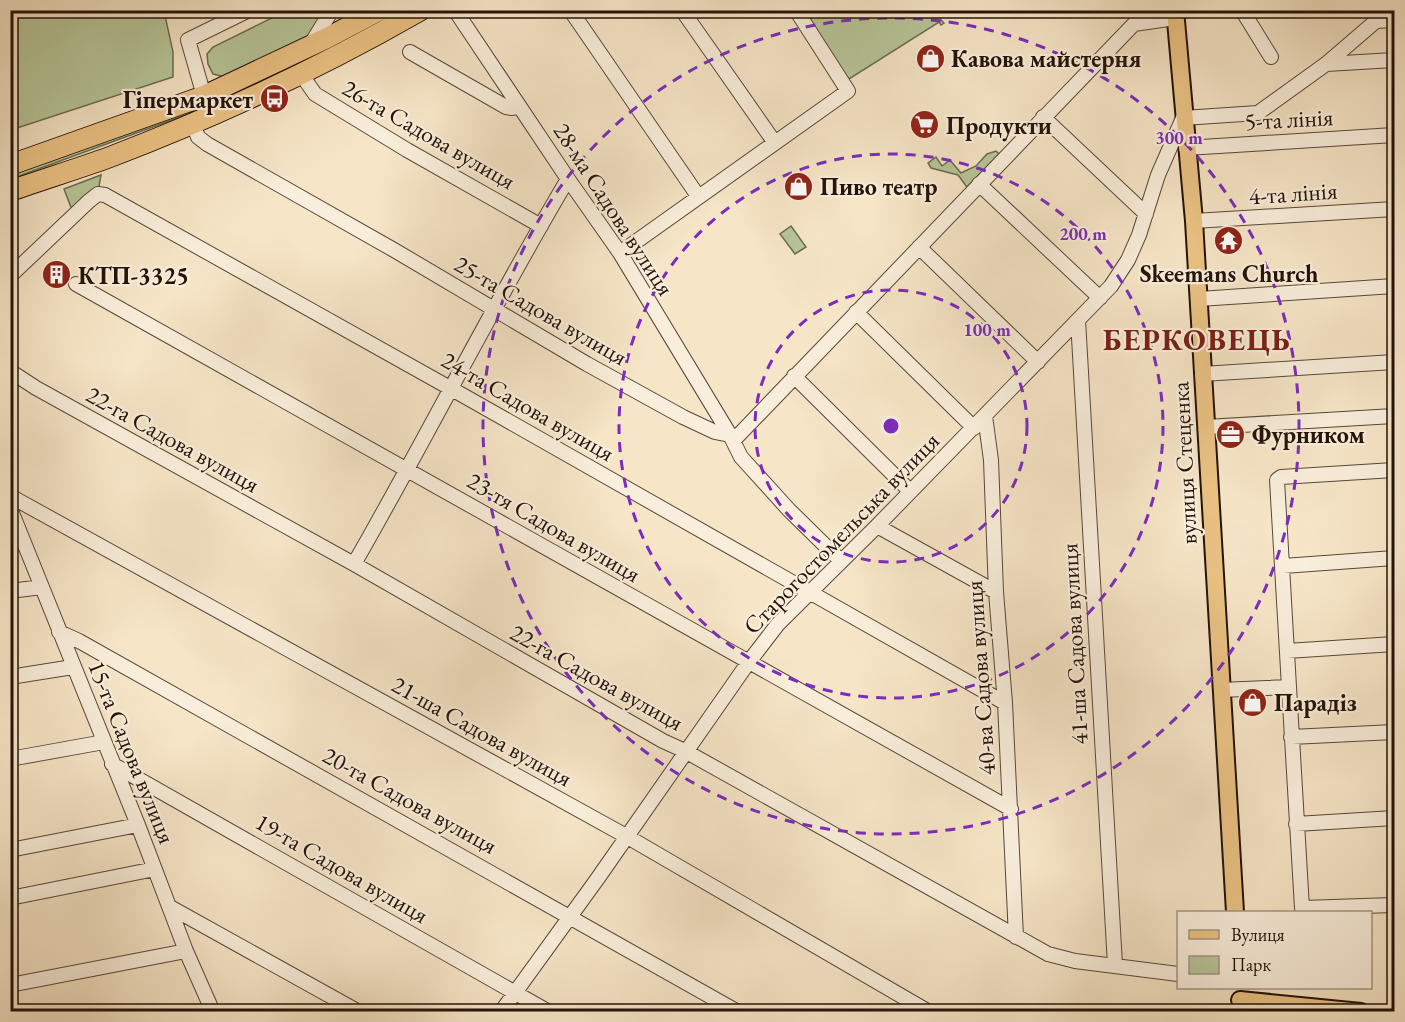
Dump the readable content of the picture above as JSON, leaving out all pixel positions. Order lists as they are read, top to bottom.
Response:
{
  "streets": {
    "main road": ["вулиця Стеценка"],
    "street": [
      "5-та лінія",
      "26-та Садова вулиця",
      "4-та лінія",
      "28-ма Садова вулиця",
      "25-та Садова вулиця",
      "24-та Садова вулиця",
      "22-га Садова вулиця",
      "23-тя Садова вулиця",
      "Старогостомельська вулиця",
      "41-ша Садова вулиця",
      "40-ва Садова вулиця",
      "21-ша Садова вулиця",
      "15-та Садова вулиця",
      "20-та Садова вулиця",
      "19-та Садова вулиця"
    ]
  },
  "crossings": [
    ["5-та лінія", "вулиця Стеценка"],
    ["4-та лінія", "вулиця Стеценка"],
    ["28-ма Садова вулиця", "25-та Садова вулиця"],
    ["24-та Садова вулиця", "Старогостомельська вулиця"],
    ["24-та Садова вулиця", "40-ва Садова вулиця"],
    ["22-га Садова вулиця", "Старогостомельська вулиця"],
    ["22-га Садова вулиця", "41-ша Садова вулиця"],
    ["22-га Садова вулиця", "40-ва Садова вулиця"],
    ["вулиця Стеценка", "Старогостомельська вулиця"],
    ["23-тя Садова вулиця", "Старогостомельська вулиця"],
    ["23-тя Садова вулиця", "40-ва Садова вулиця"],
    ["Старогостомельська вулиця", "41-ша Садова вулиця"],
    ["Старогостомельська вулиця", "40-ва Садова вулиця"],
    ["Старогостомельська вулиця", "21-ша Садова вулиця"],
    ["Старогостомельська вулиця", "20-та Садова вулиця"],
    ["Старогостомельська вулиця", "19-та Садова вулиця"],
    ["15-та Садова вулиця", "20-та Садова вулиця"],
    ["15-та Садова вулиця", "19-та Садова вулиця"]
  ],
  "districts": ["БЕРКОВЕЦЬ"],
  "places": {
    "shop": ["Кавова майстерня", "Пиво театр", "Парадіз"],
    "bus stop": ["Гіпермаркет"],
    "supermarket": ["Продукти"],
    "temple": ["Skeemans Church"],
    "building": ["КТП-3325"],
    "office": ["Фурником"]
  },
  "legend": ["Вулиця", "Парк"],
  "rings": ["300 m", "200 m", "100 m"]
}
